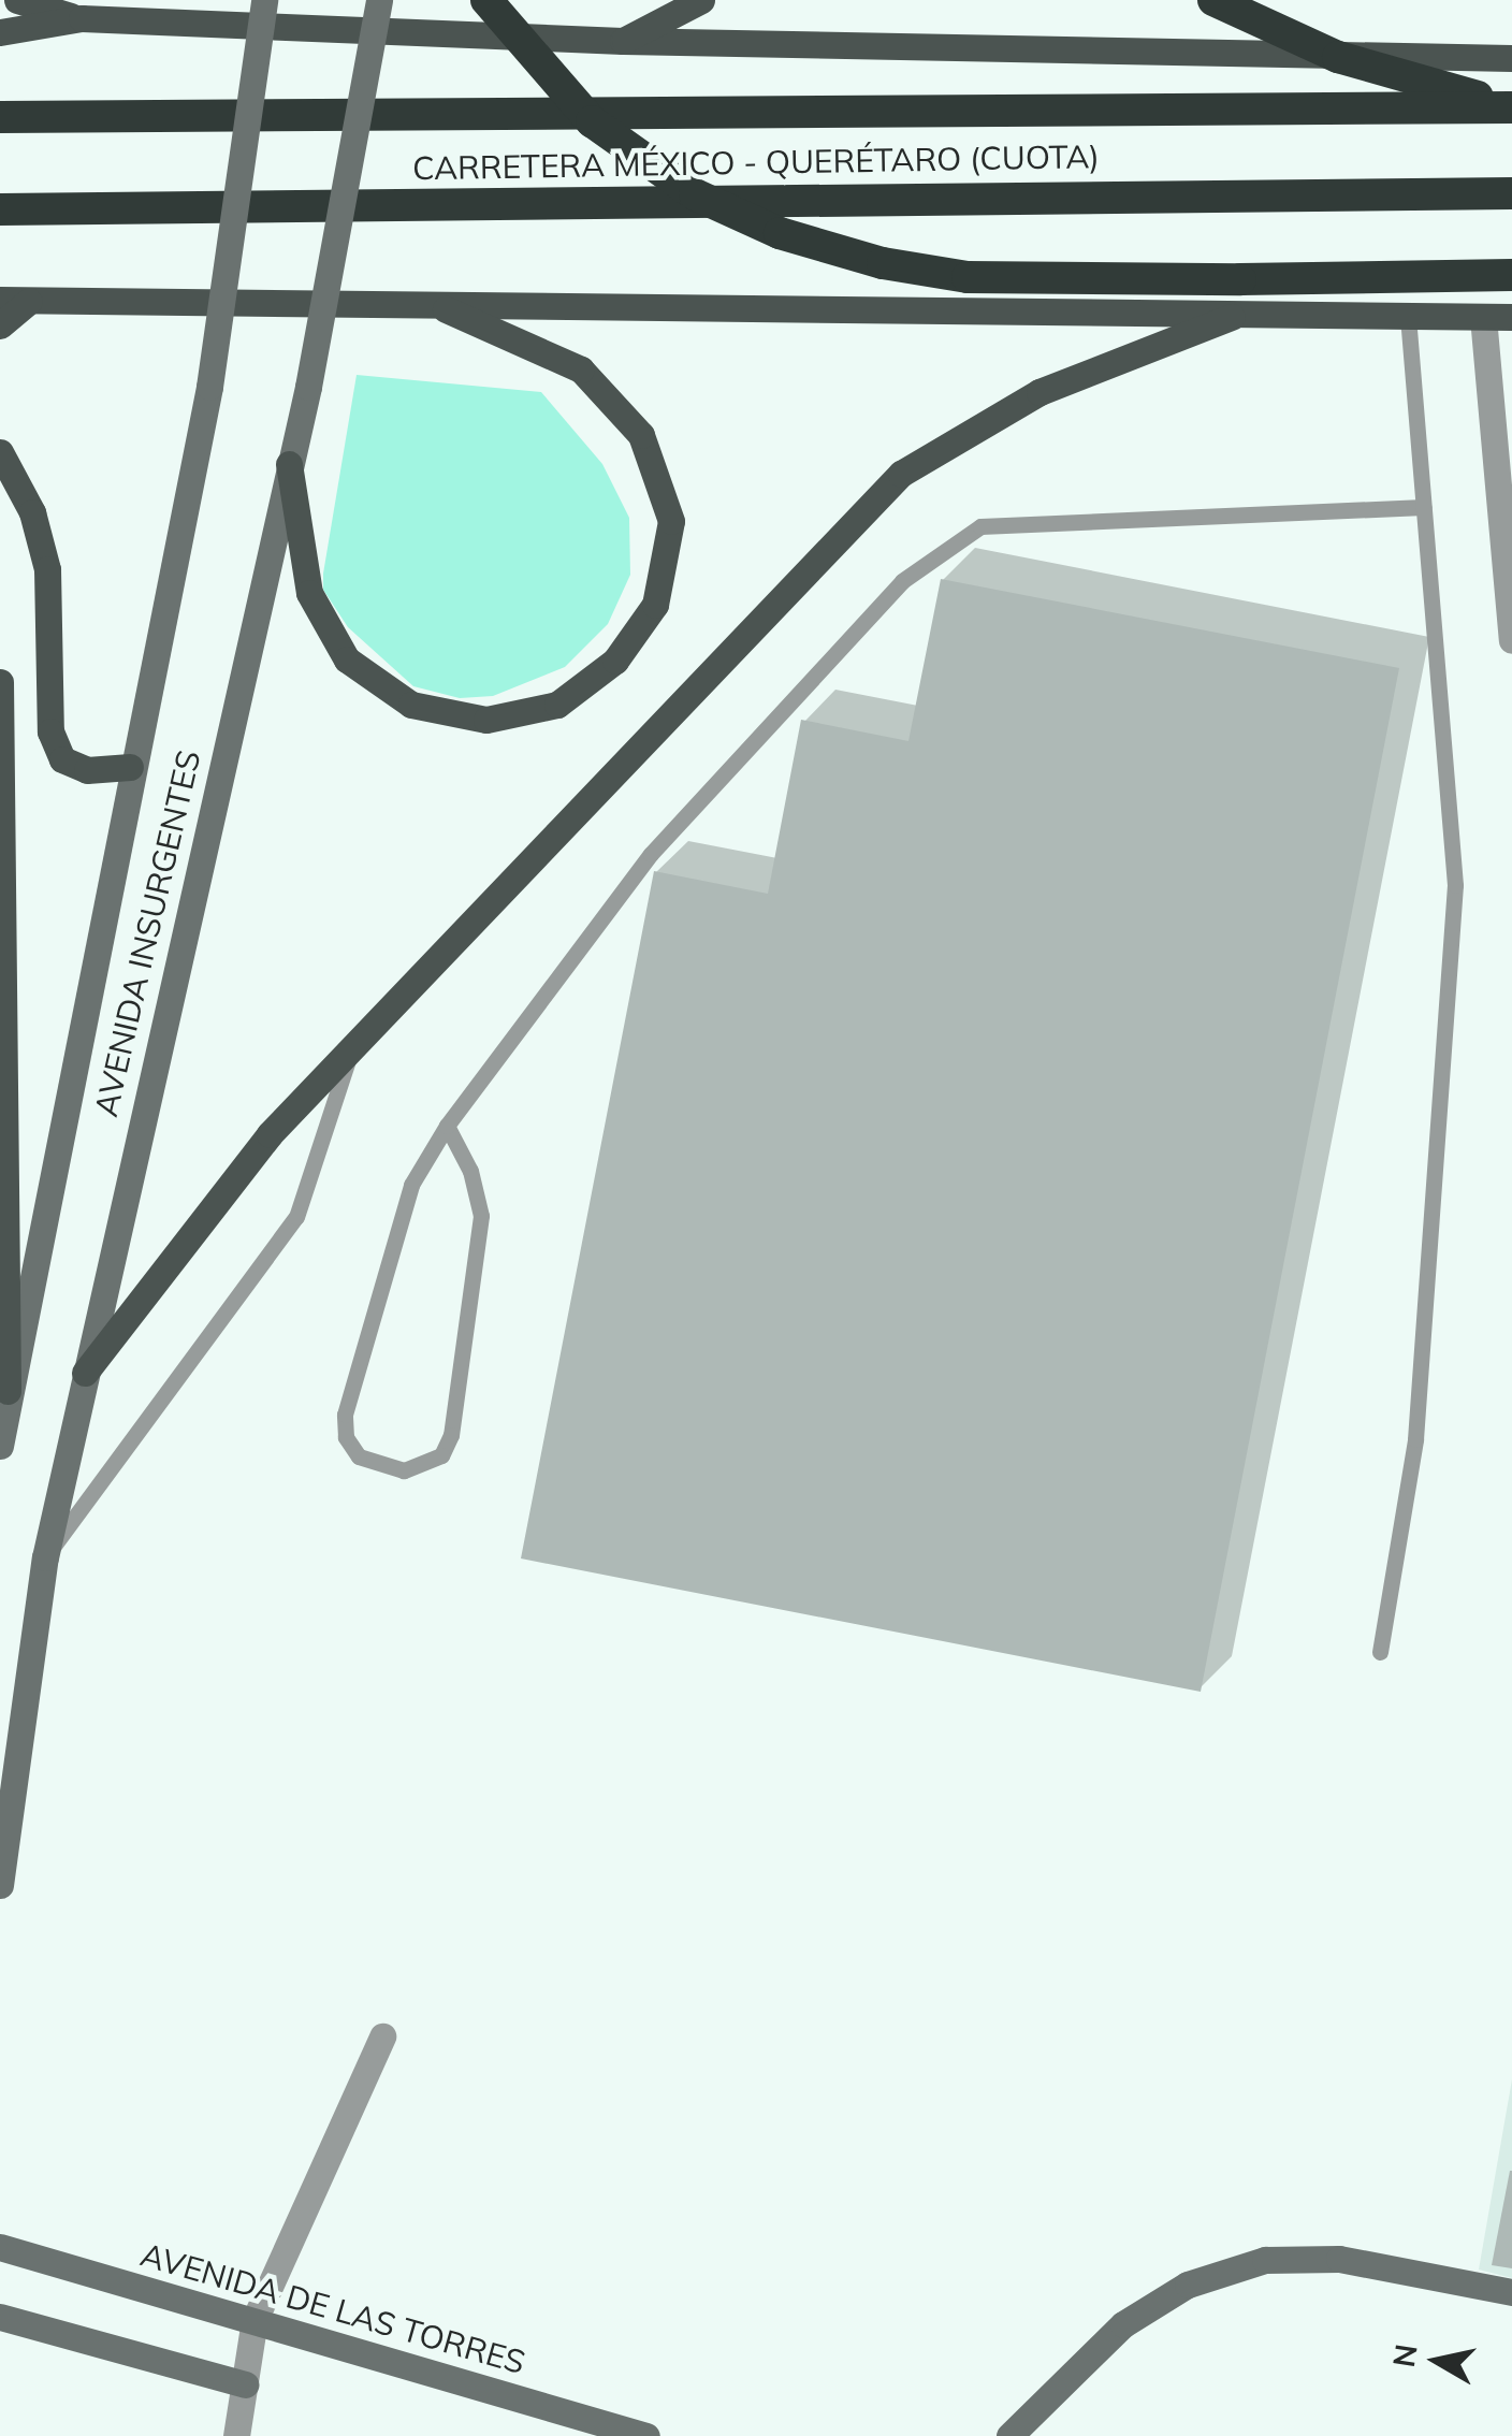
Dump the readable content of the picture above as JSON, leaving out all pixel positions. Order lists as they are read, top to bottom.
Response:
{
  "streets": {
    "highway": ["CARRETERA MÉXICO - QUERÉTARO (CUOTA)"],
    "main road": ["AVENIDA INSURGENTES", "AVENIDA DE LAS TORRES"]
  },
  "north": "left"
}
